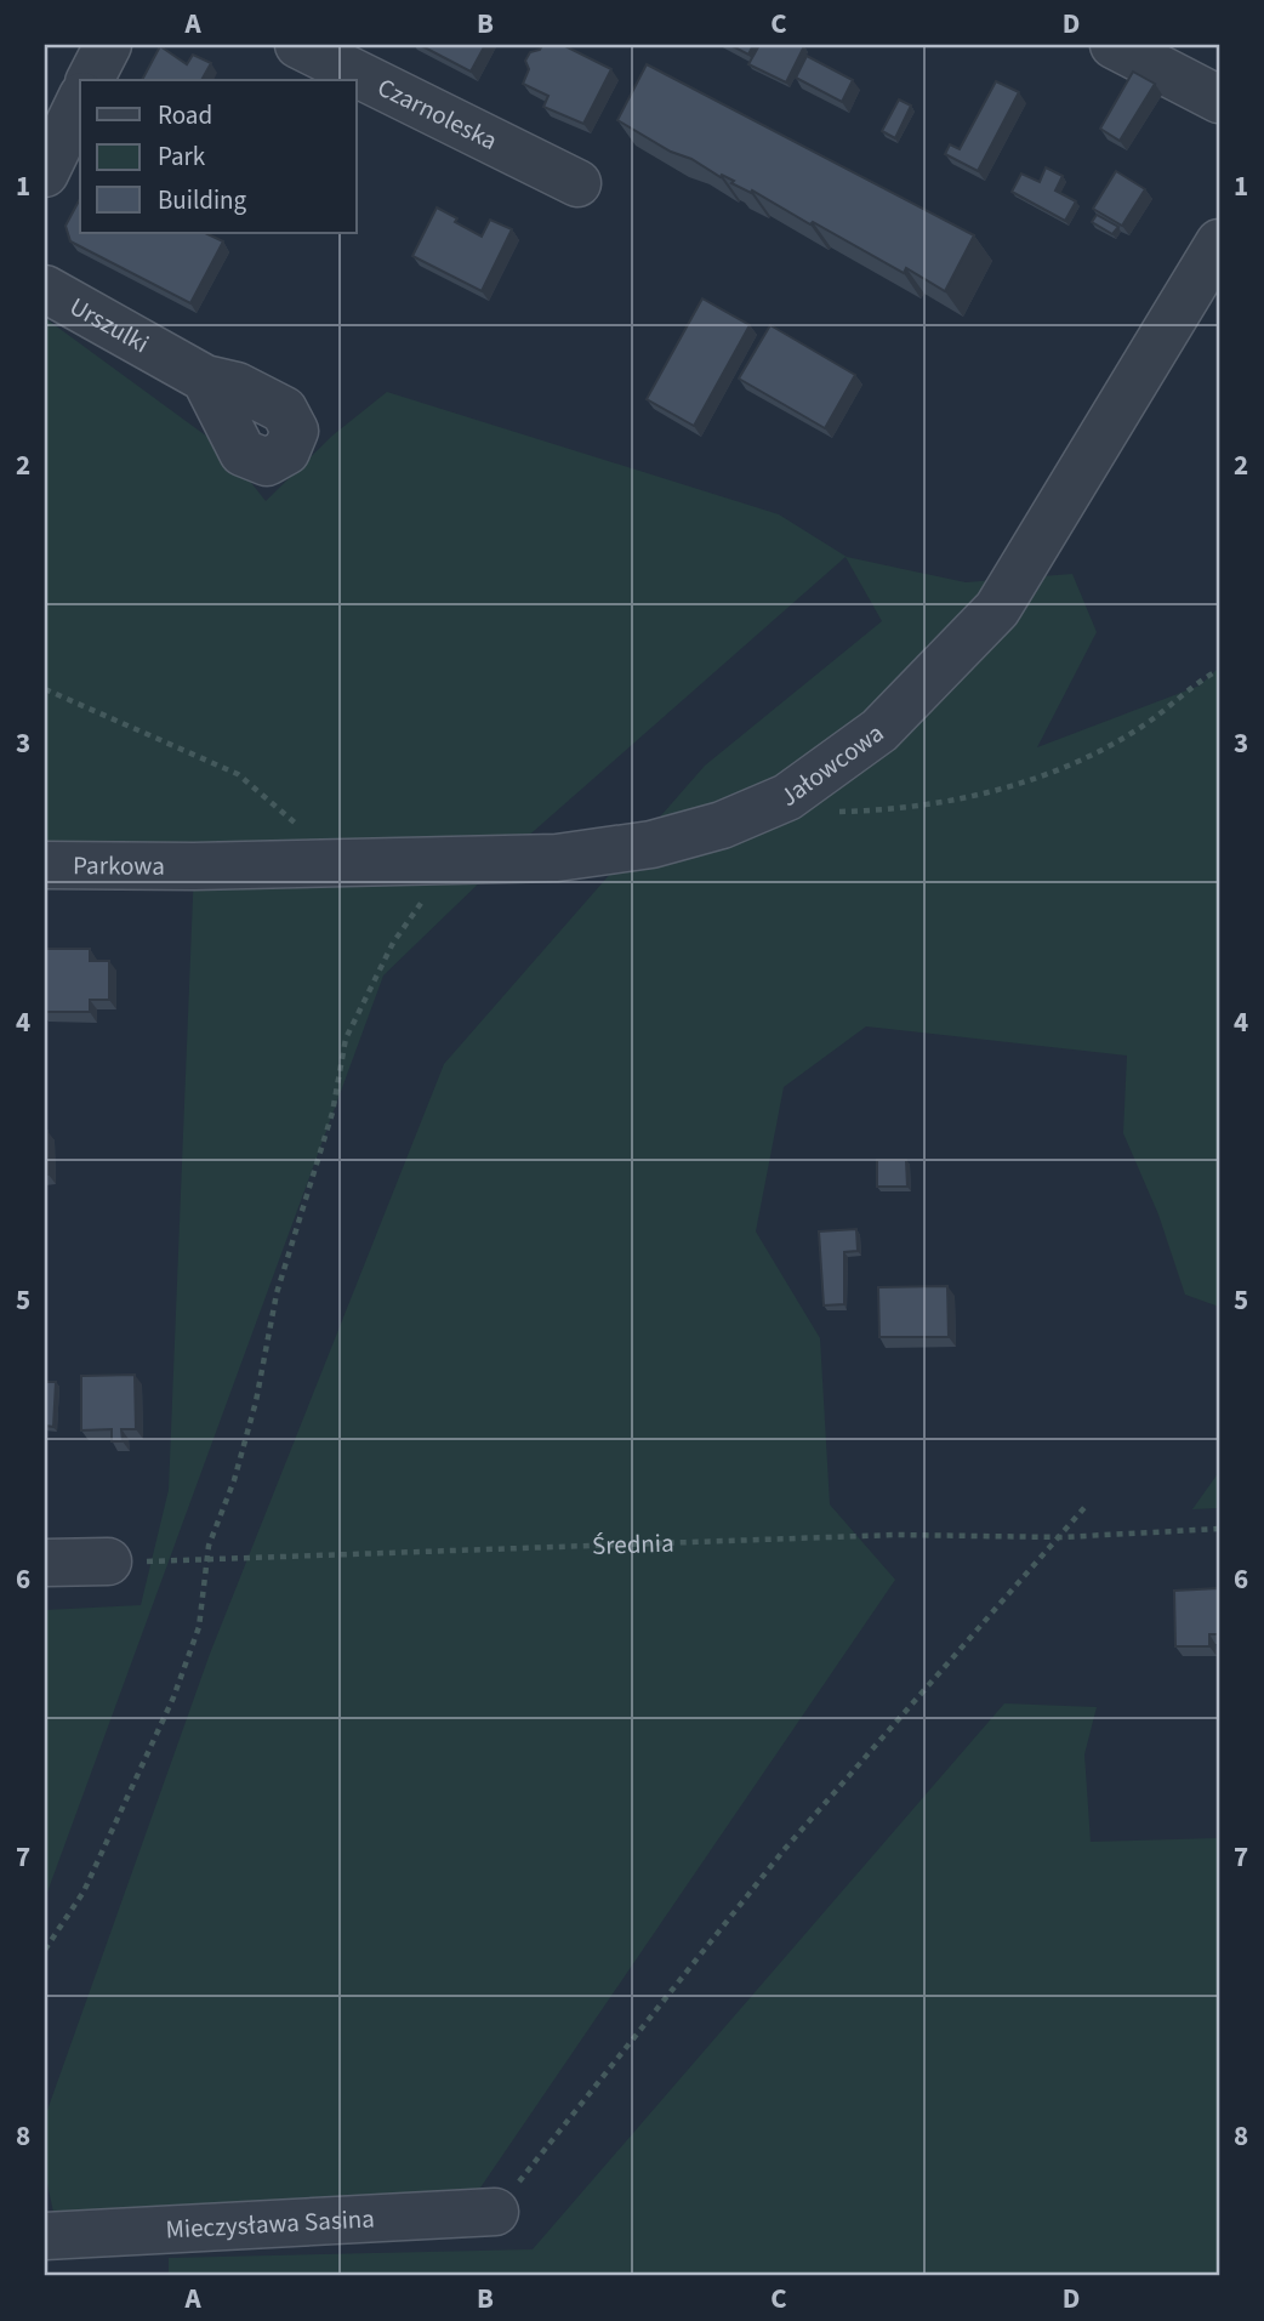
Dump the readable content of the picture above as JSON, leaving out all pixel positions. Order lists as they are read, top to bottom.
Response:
{
  "streets": {
    "street": [
      "Czarnoleska",
      "Urszulki",
      "Jałowcowa",
      "Parkowa",
      "Mieczysława Sasina"
    ],
    "path": ["Średnia"]
  },
  "crossings": [
    ["Jałowcowa", "Parkowa"]
  ],
  "legend": ["Road", "Park", "Building"],
  "grid": {
    "columns": [
      "A",
      "B",
      "C",
      "D"
    ],
    "rows": [
      "1",
      "2",
      "3",
      "4",
      "5",
      "6",
      "7",
      "8"
    ]
  }
}
